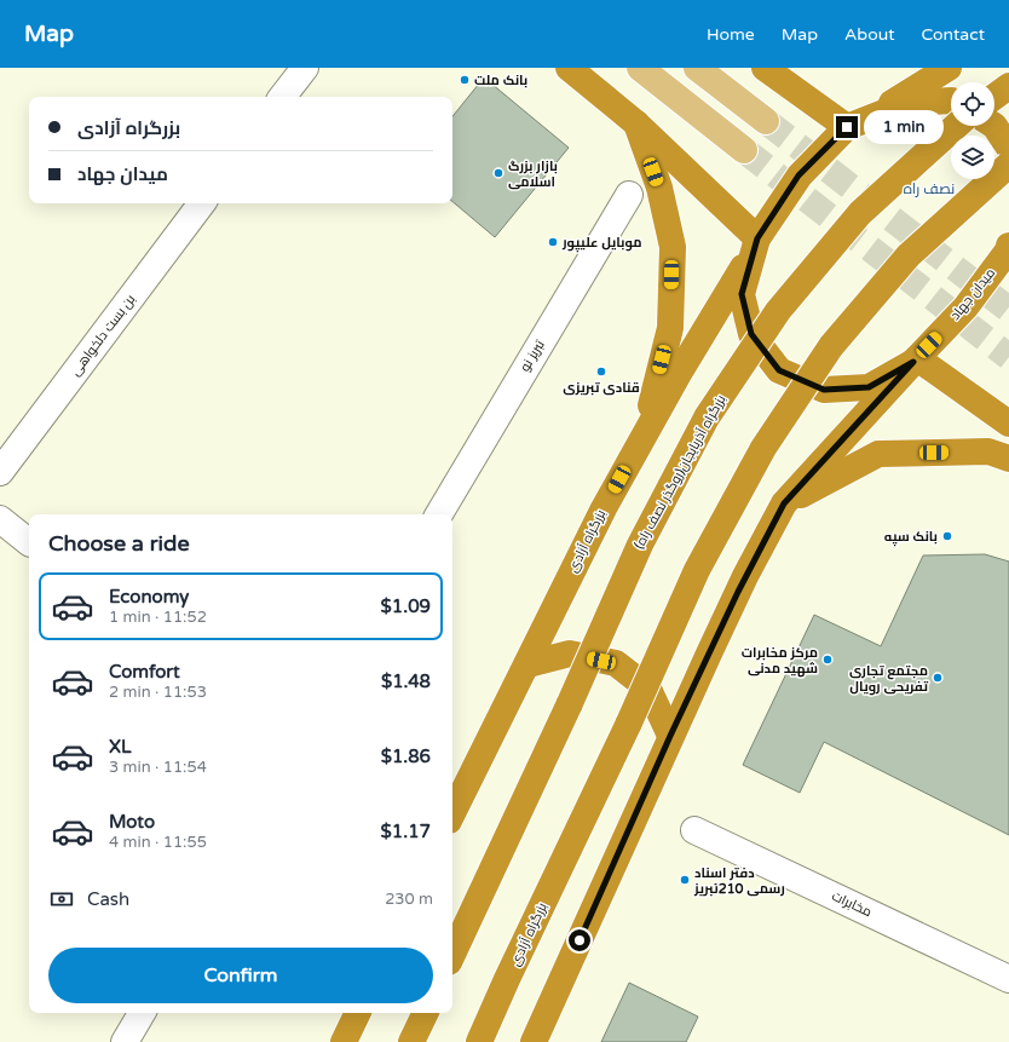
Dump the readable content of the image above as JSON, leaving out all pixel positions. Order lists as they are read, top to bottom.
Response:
{
  "streets": {
    "highway": ["میدان جهاد", "بزرگراه آذربایجان(روگذر نصف راه)", "بزرگراه آزادی"],
    "street": ["بن بست دلخواهی", "تبریز نو", "مخابرات"]
  },
  "crossings": [
    ["میدان جهاد", "بزرگراه آزادی"]
  ],
  "districts": ["نصف راه"],
  "places": [
    "بانک ملت",
    "بازار بزرگ اسلامی",
    "موبایل علیپور",
    "قنادی تبریزی",
    "بانک سپه",
    "مرکز مخابرات شهید مدنی",
    "مجتمع تجاری تفریحی رویال",
    "دفتر اسناد رسمی 210تبریز"
  ],
  "page": {
    "header": "Map",
    "nav": [
      "Home",
      "Map",
      "About",
      "Contact"
    ],
    "banner": ["بزرگراه آزادی", "میدان جهاد"],
    "bubble": "1 min",
    "heading": "Choose a ride",
    "list": [
      {
        "name": "Economy",
        "note": "1 min · 11:52",
        "value": "$1.09"
      },
      {
        "name": "Comfort",
        "note": "2 min · 11:53",
        "value": "$1.48"
      },
      {
        "name": "XL",
        "note": "3 min · 11:54",
        "value": "$1.86"
      },
      {
        "name": "Moto",
        "note": "4 min · 11:55",
        "value": "$1.17"
      }
    ],
    "pay": ["Cash", "230 m"],
    "buttons": "Confirm"
  }
}
